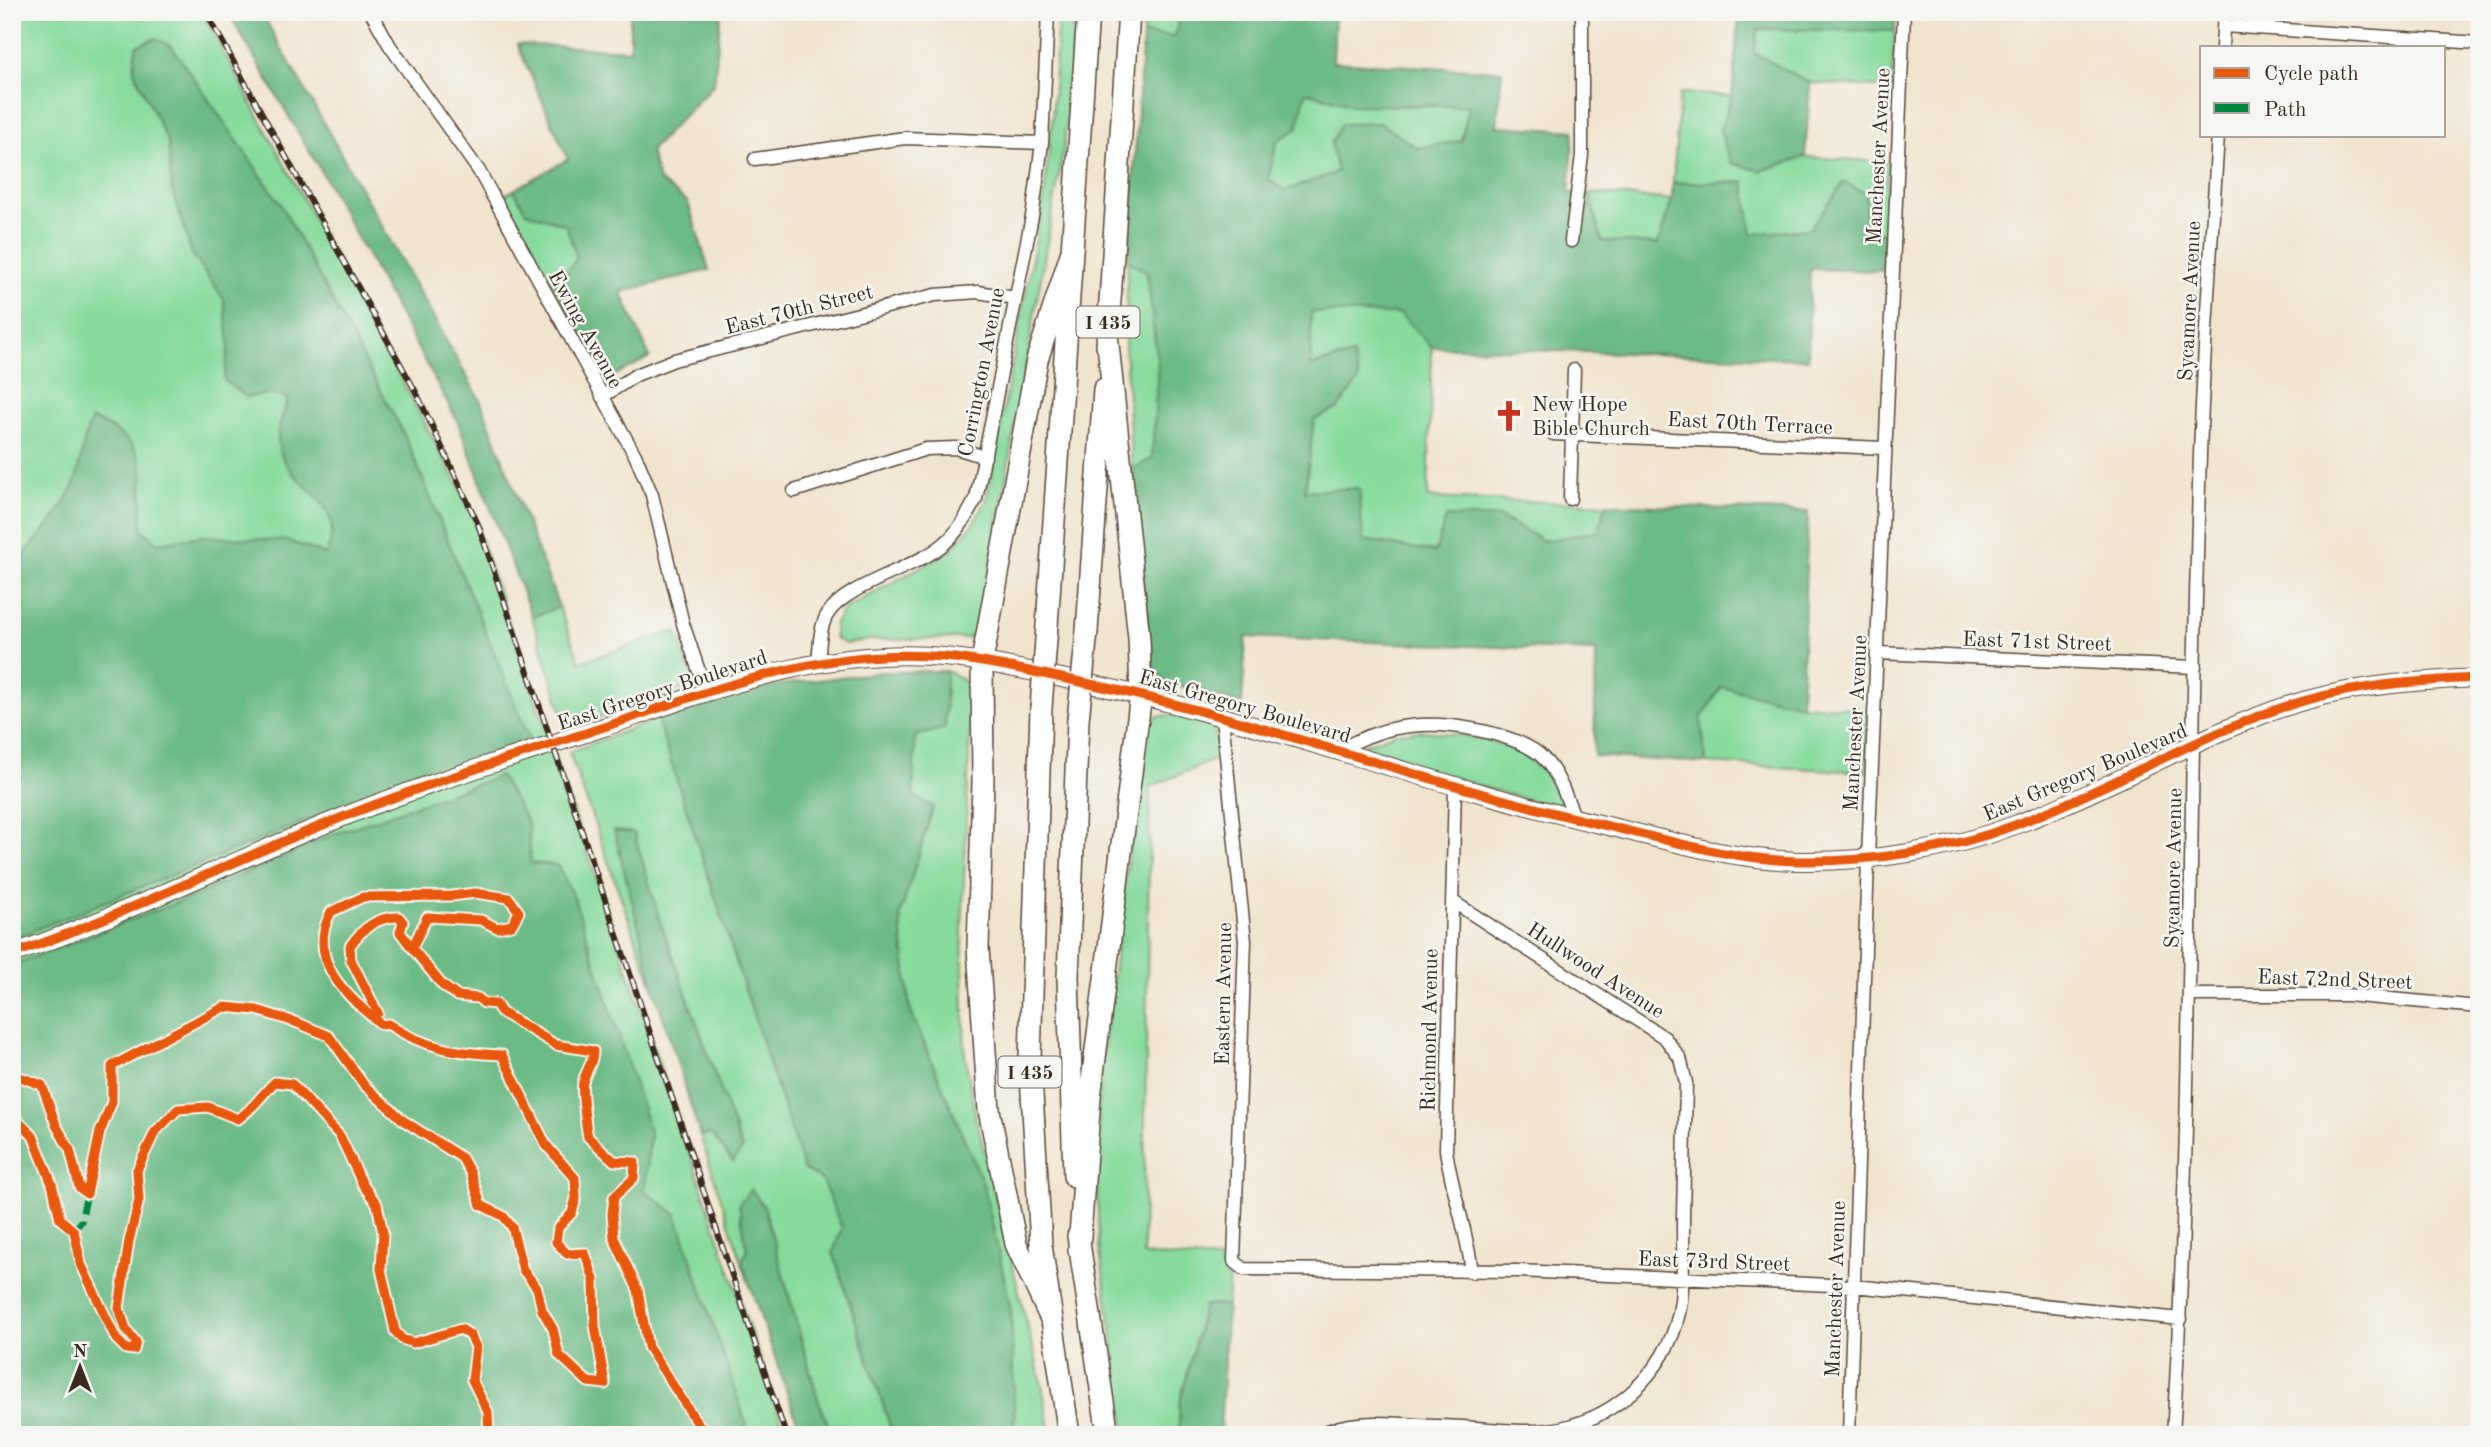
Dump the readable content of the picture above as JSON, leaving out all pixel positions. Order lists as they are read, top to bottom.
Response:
{
  "streets": {
    "highway": ["I 435"],
    "main road": ["East Gregory Boulevard"],
    "street": [
      "Manchester Avenue",
      "Sycamore Avenue",
      "East 70th Street",
      "Ewing Avenue",
      "Corrington Avenue",
      "East 70th Terrace",
      "East 71st Street",
      "Hullwood Avenue",
      "East 72nd Street",
      "Eastern Avenue",
      "Richmond Avenue",
      "East 73rd Street"
    ]
  },
  "crossings": [
    ["Manchester Avenue", "East 70th Terrace"],
    ["Manchester Avenue", "East 71st Street"],
    ["Manchester Avenue", "East Gregory Boulevard"],
    ["Manchester Avenue", "East 73rd Street"],
    ["Sycamore Avenue", "East 71st Street"],
    ["Sycamore Avenue", "East Gregory Boulevard"],
    ["Sycamore Avenue", "East 72nd Street"],
    ["Sycamore Avenue", "East 73rd Street"],
    ["East 70th Street", "Ewing Avenue"],
    ["East 70th Street", "Corrington Avenue"],
    ["Ewing Avenue", "East Gregory Boulevard"],
    ["Corrington Avenue", "East Gregory Boulevard"],
    ["East Gregory Boulevard", "Eastern Avenue"],
    ["East Gregory Boulevard", "Richmond Avenue"],
    ["Hullwood Avenue", "Richmond Avenue"],
    ["Hullwood Avenue", "East 73rd Street"],
    ["Eastern Avenue", "East 73rd Street"],
    ["Richmond Avenue", "East 73rd Street"]
  ],
  "places": {
    "church": ["New Hope Bible Church"]
  },
  "legend": ["Cycle path", "Path"],
  "north": "top"
}
